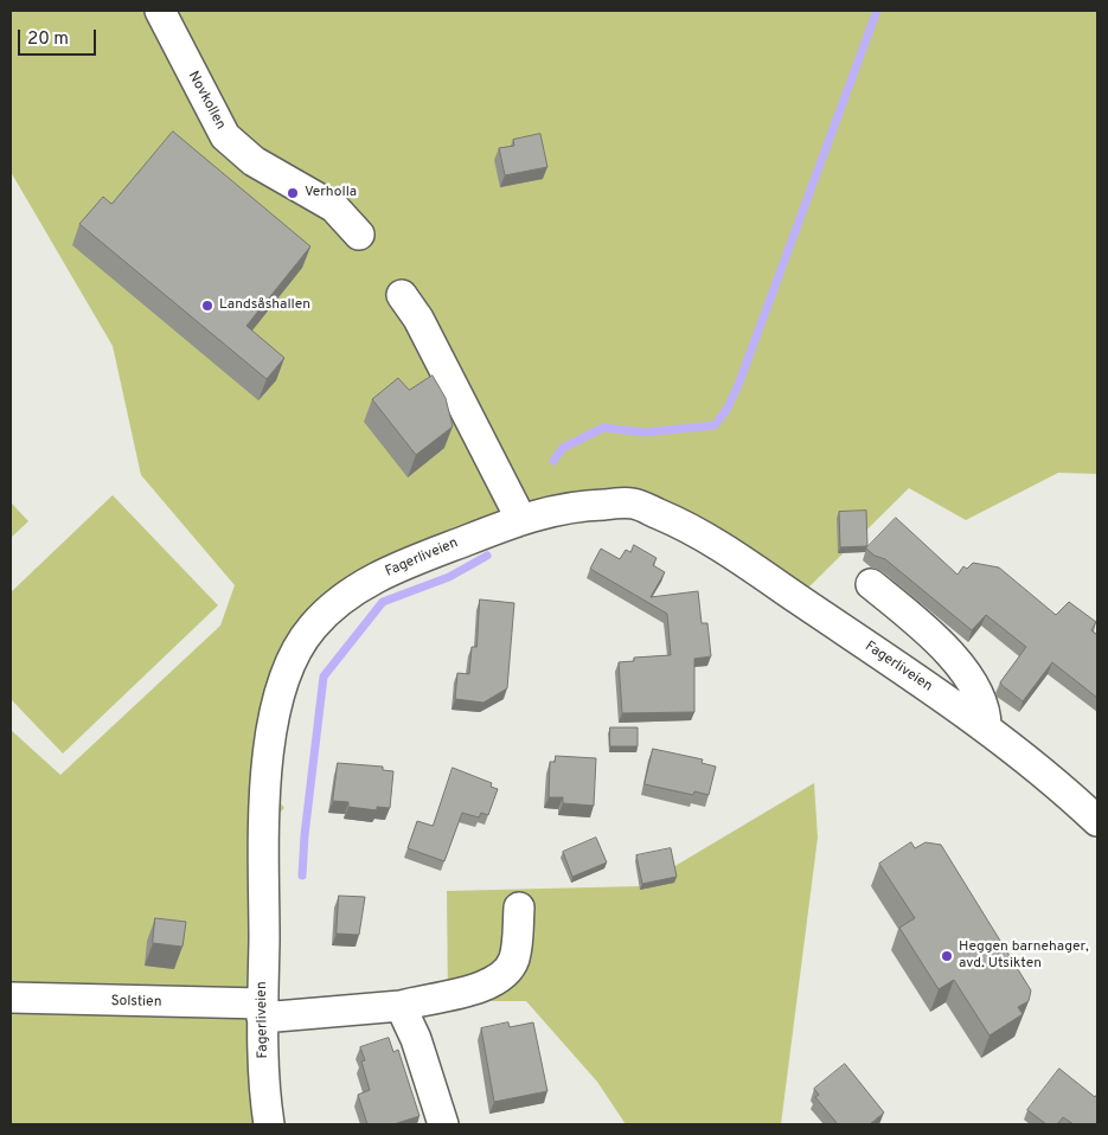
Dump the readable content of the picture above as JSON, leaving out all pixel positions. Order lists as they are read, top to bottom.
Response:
{
  "streets": {
    "street": ["Novkollen", "Fagerliveien", "Solstien"]
  },
  "crossings": [
    ["Fagerliveien", "Solstien"]
  ],
  "places": ["Verholla", "Landsåshallen", "Heggen barnehager, avd. Utsikten"],
  "scale_bar": "20 m"
}
